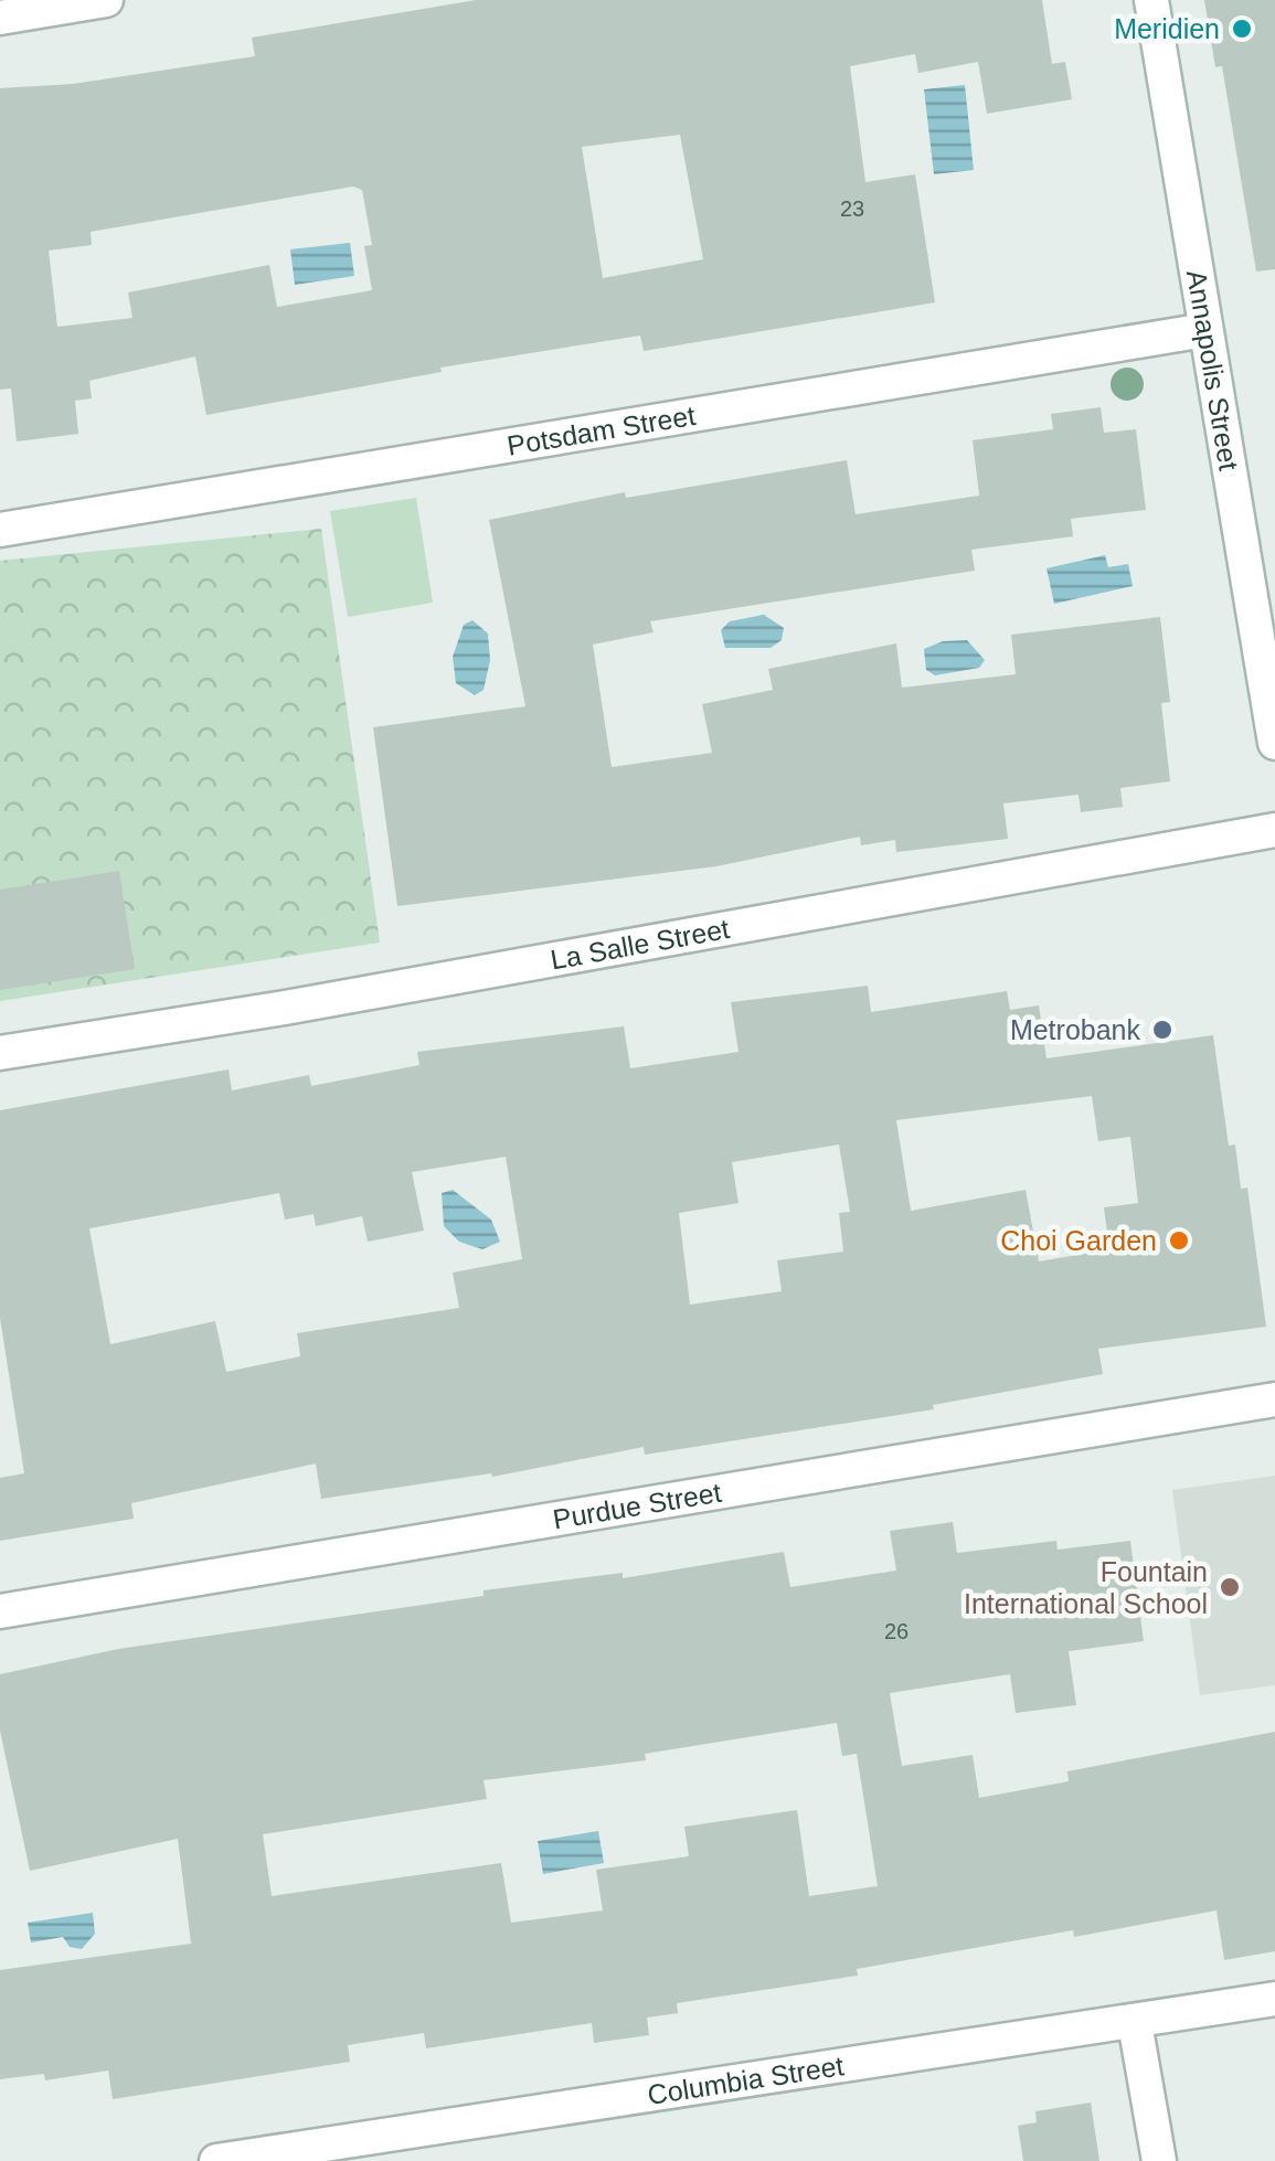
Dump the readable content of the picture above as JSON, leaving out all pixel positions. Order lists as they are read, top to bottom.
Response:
{
  "streets": {
    "street": [
      "Annapolis Street",
      "Potsdam Street",
      "La Salle Street",
      "Purdue Street",
      "Columbia Street"
    ]
  },
  "crossings": [
    ["Annapolis Street", "Potsdam Street"]
  ],
  "places": [
    "Meridien",
    "Metrobank",
    "Choi Garden",
    "Fountain International School"
  ],
  "house_numbers": ["23", "26"]
}
